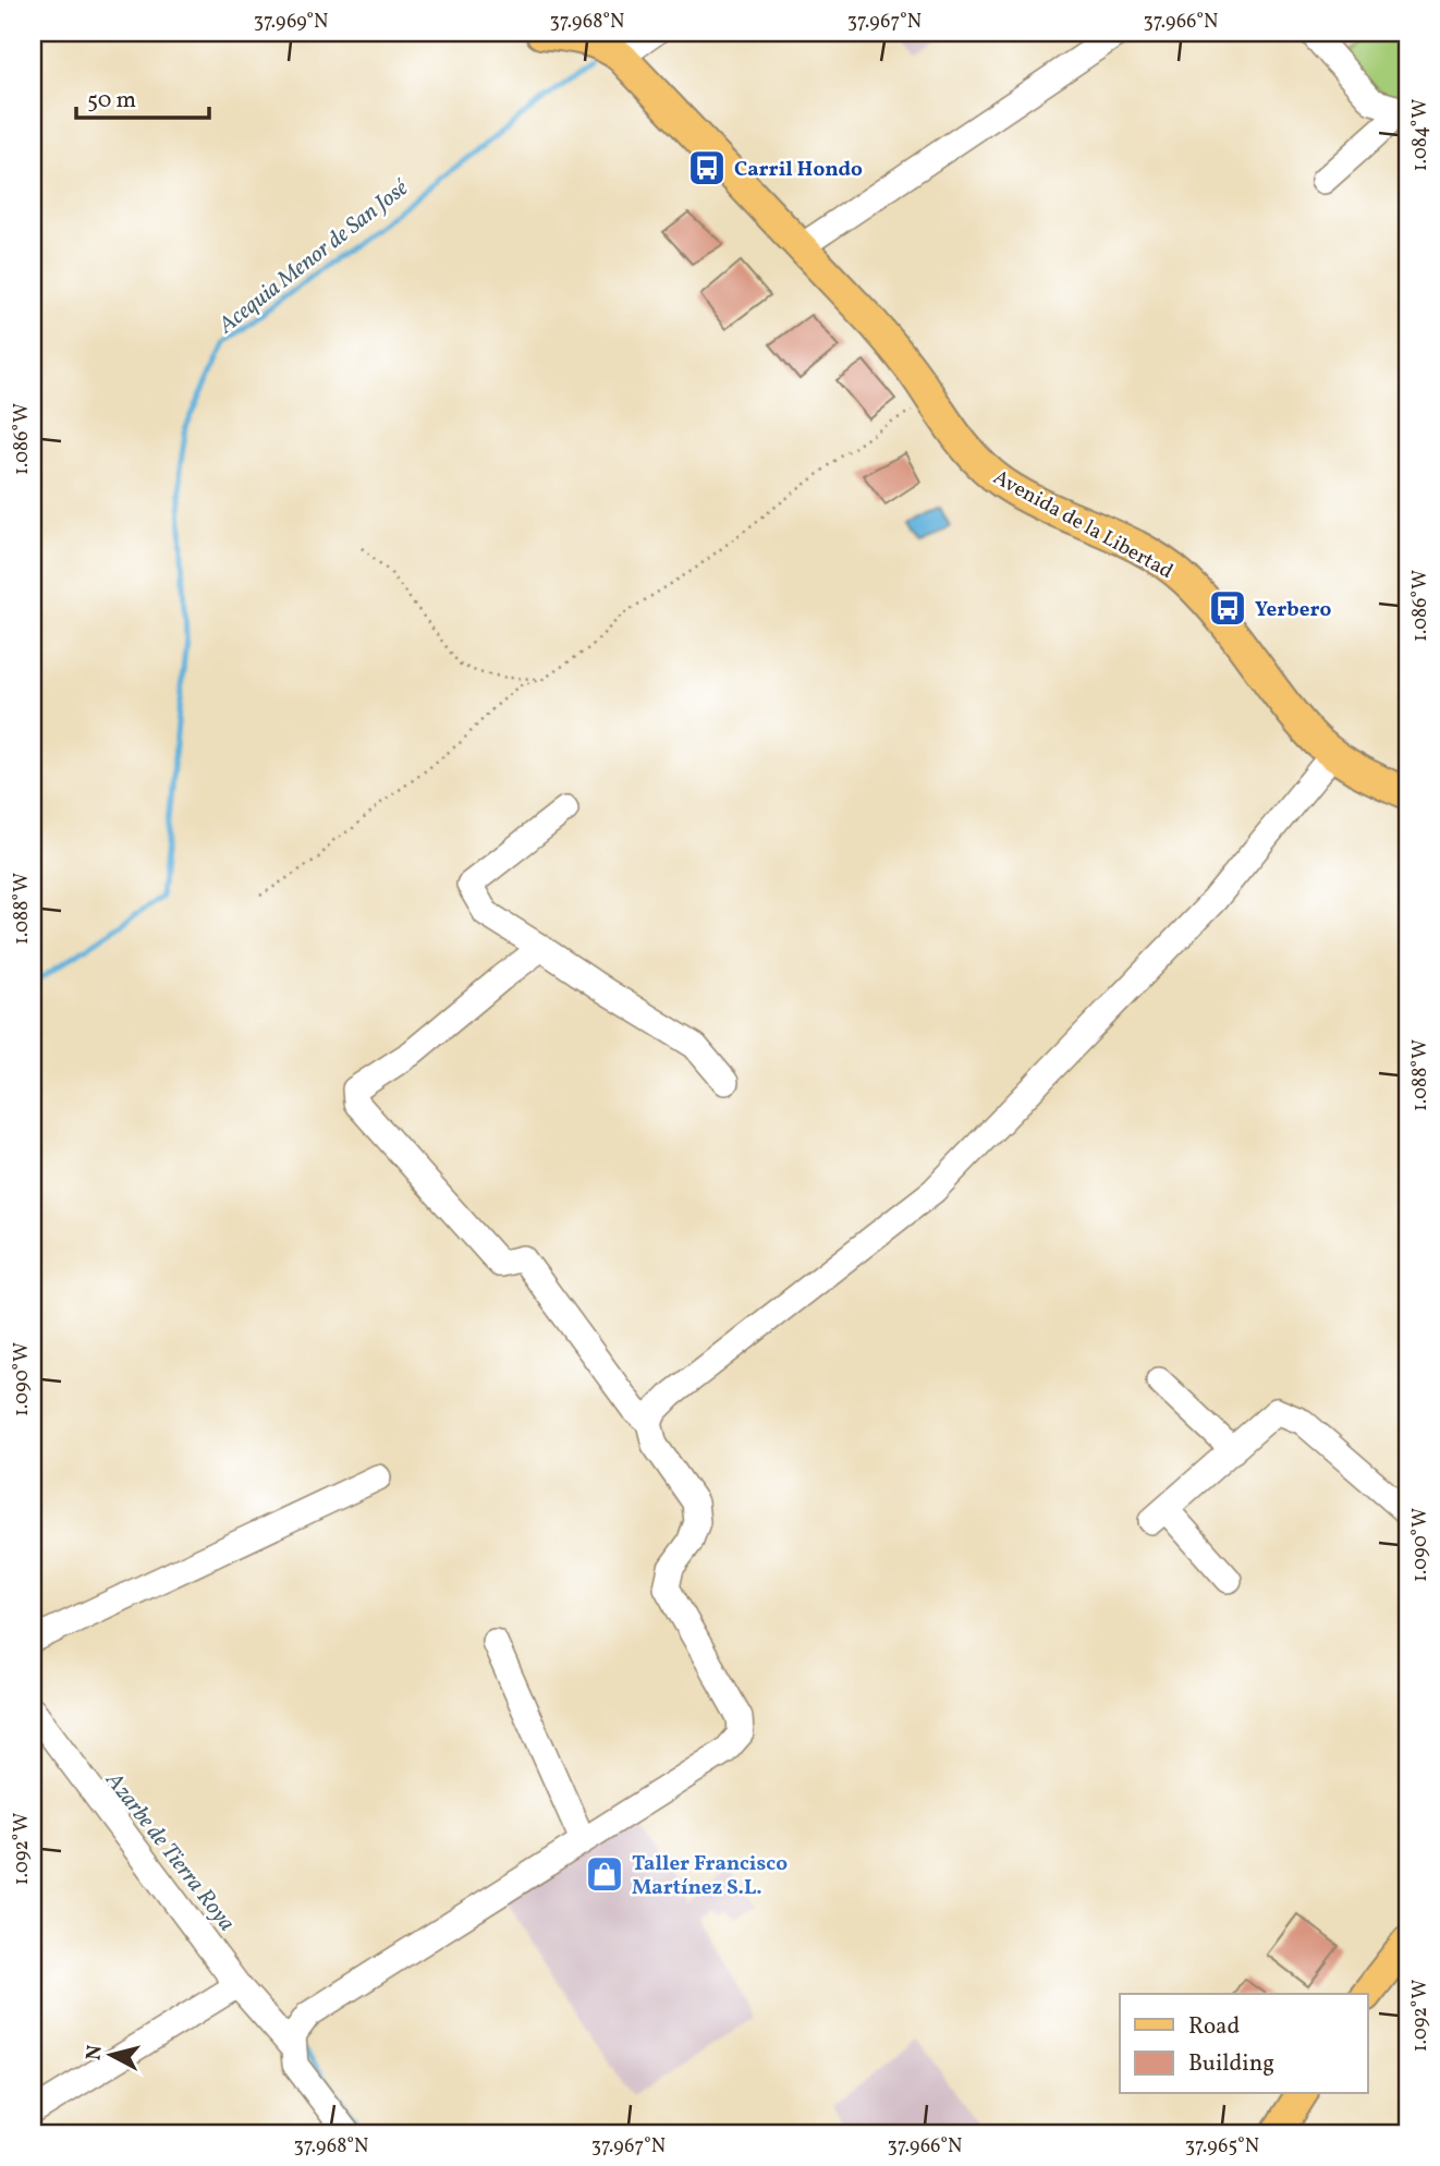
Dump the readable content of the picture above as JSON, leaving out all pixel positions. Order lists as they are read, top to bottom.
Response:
{
  "streets": {
    "main road": ["Avenida de la Libertad"]
  },
  "water": ["Acequia Menor de San José", "Azarbe de Tierra Roya"],
  "places": {
    "bus stop": ["Carril Hondo", "Yerbero"],
    "shop": ["Taller Francisco Martínez S.L."]
  },
  "legend": ["Road", "Building"],
  "scale_bar": "50 m",
  "north": "left",
  "coordinates": [
    "37.969°N",
    "37.968°N",
    "37.967°N",
    "37.966°N",
    "1.084°W",
    "1.086°W",
    "1.088°W",
    "1.090°W",
    "1.092°W",
    "37.965°N"
  ]
}
